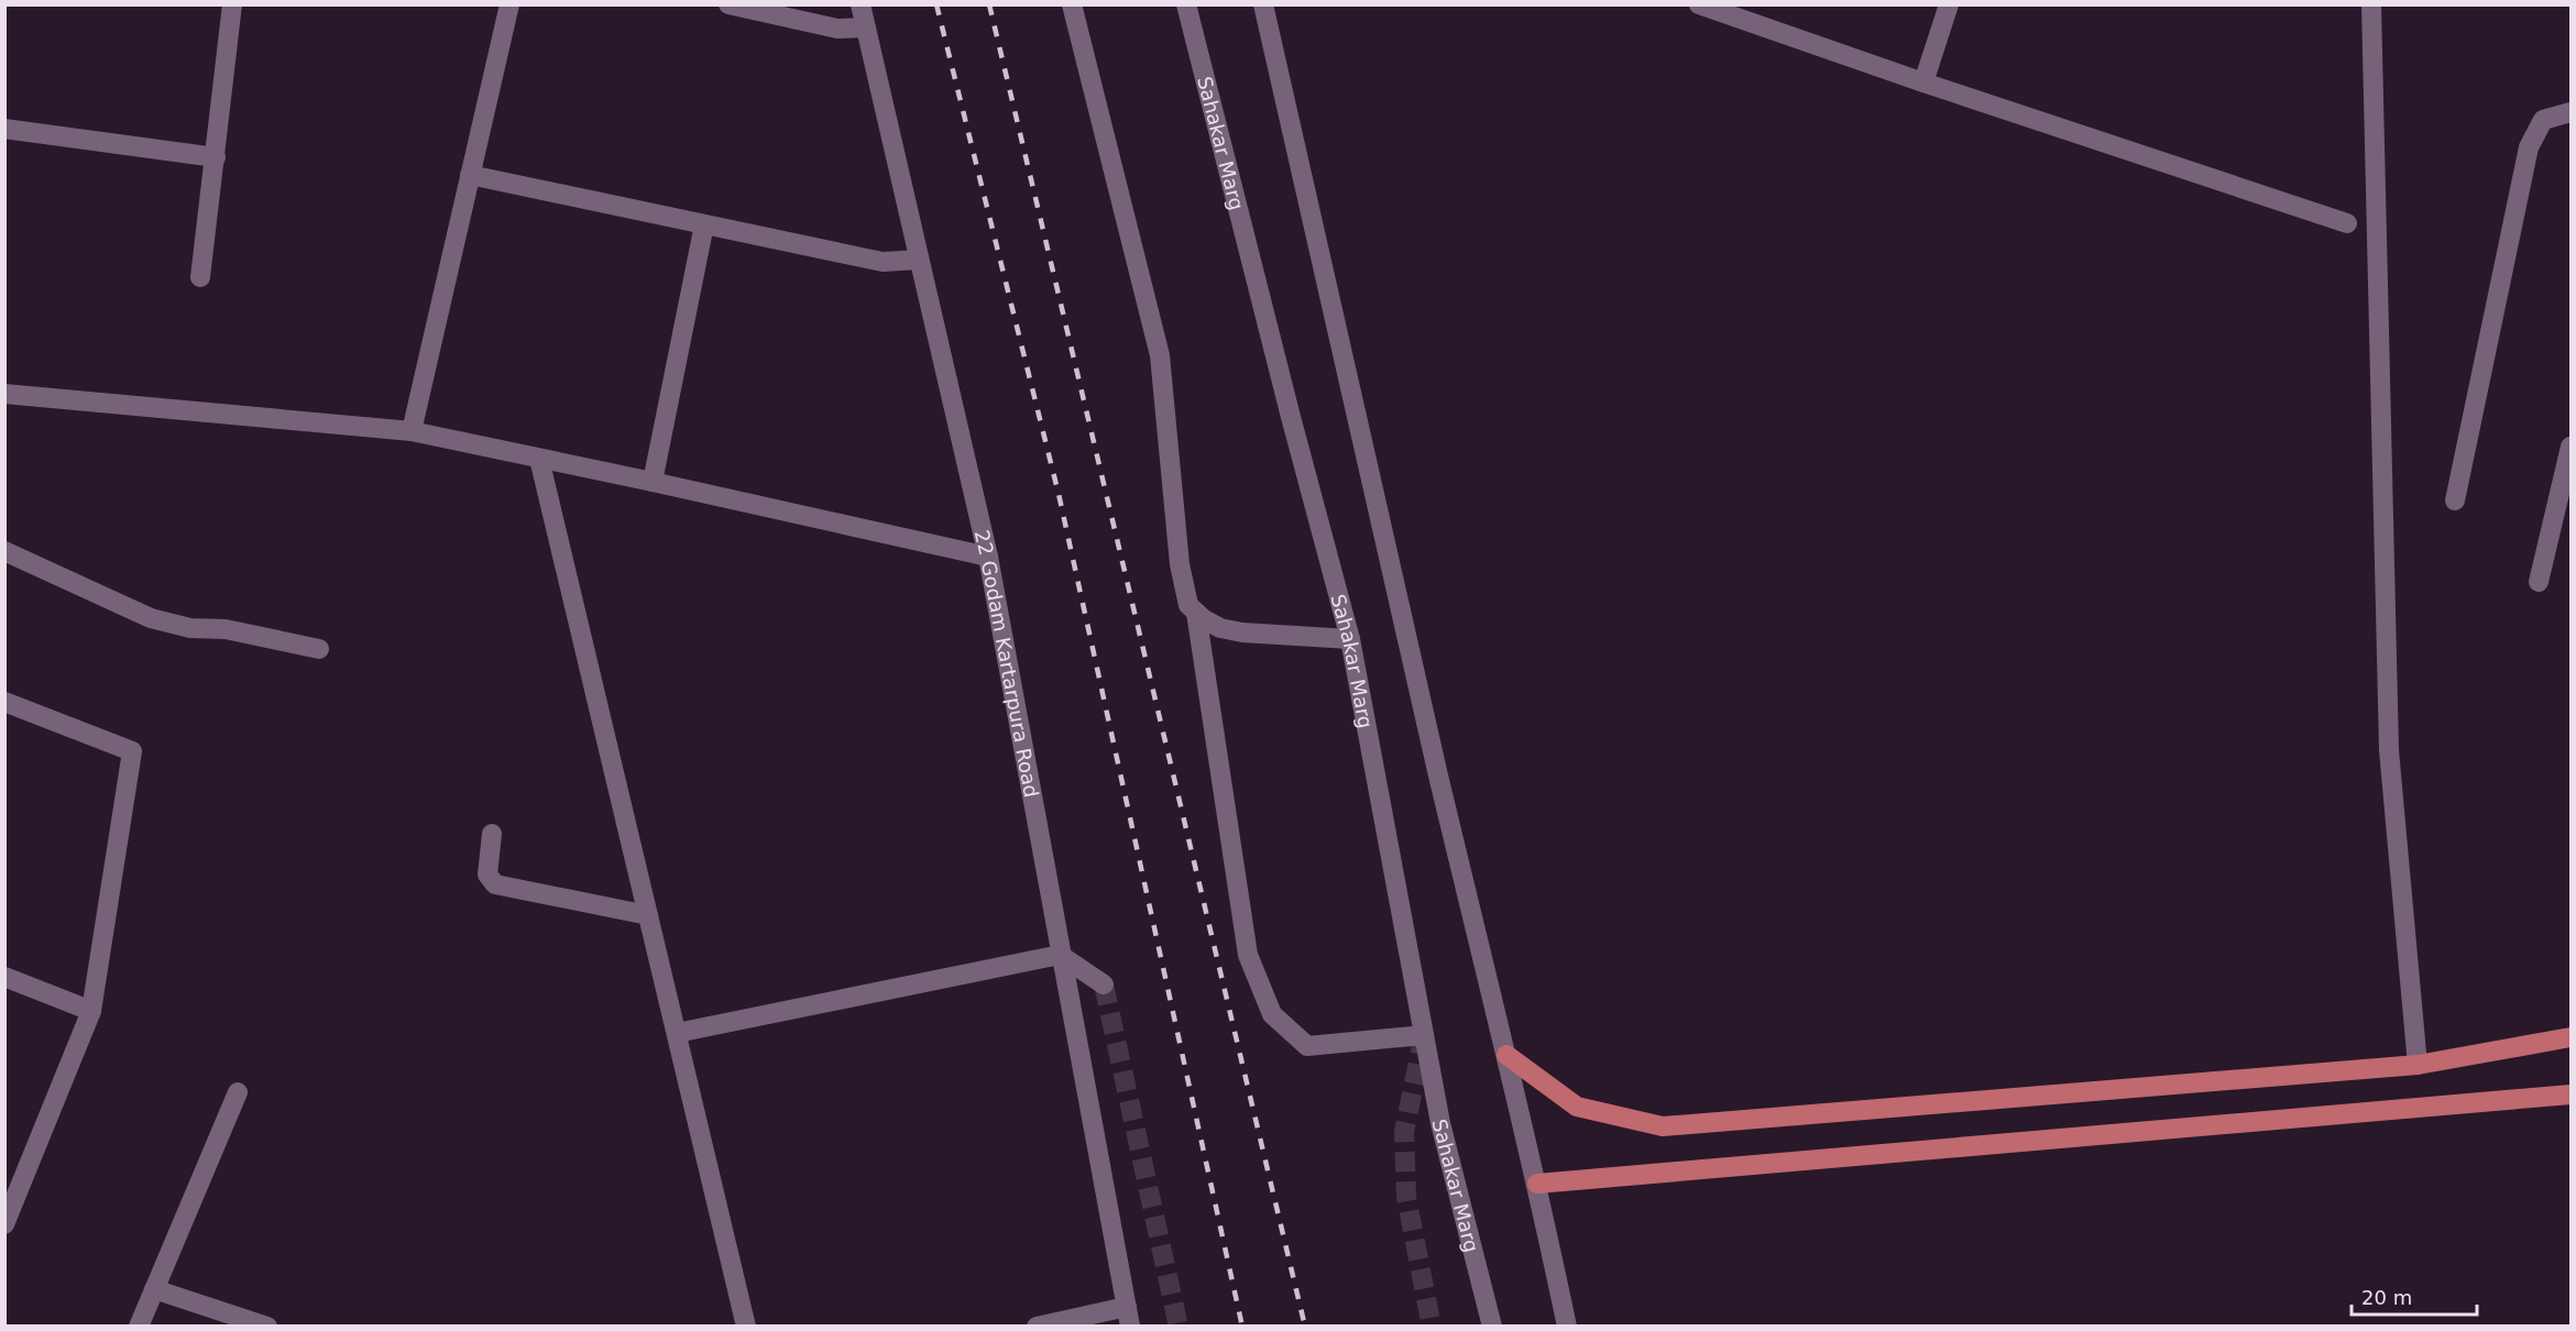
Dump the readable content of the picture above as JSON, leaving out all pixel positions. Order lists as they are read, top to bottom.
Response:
{
  "streets": {
    "street": ["Sahakar Marg", "22 Godam Kartarpura Road"]
  },
  "scale_bar": "20 m"
}
